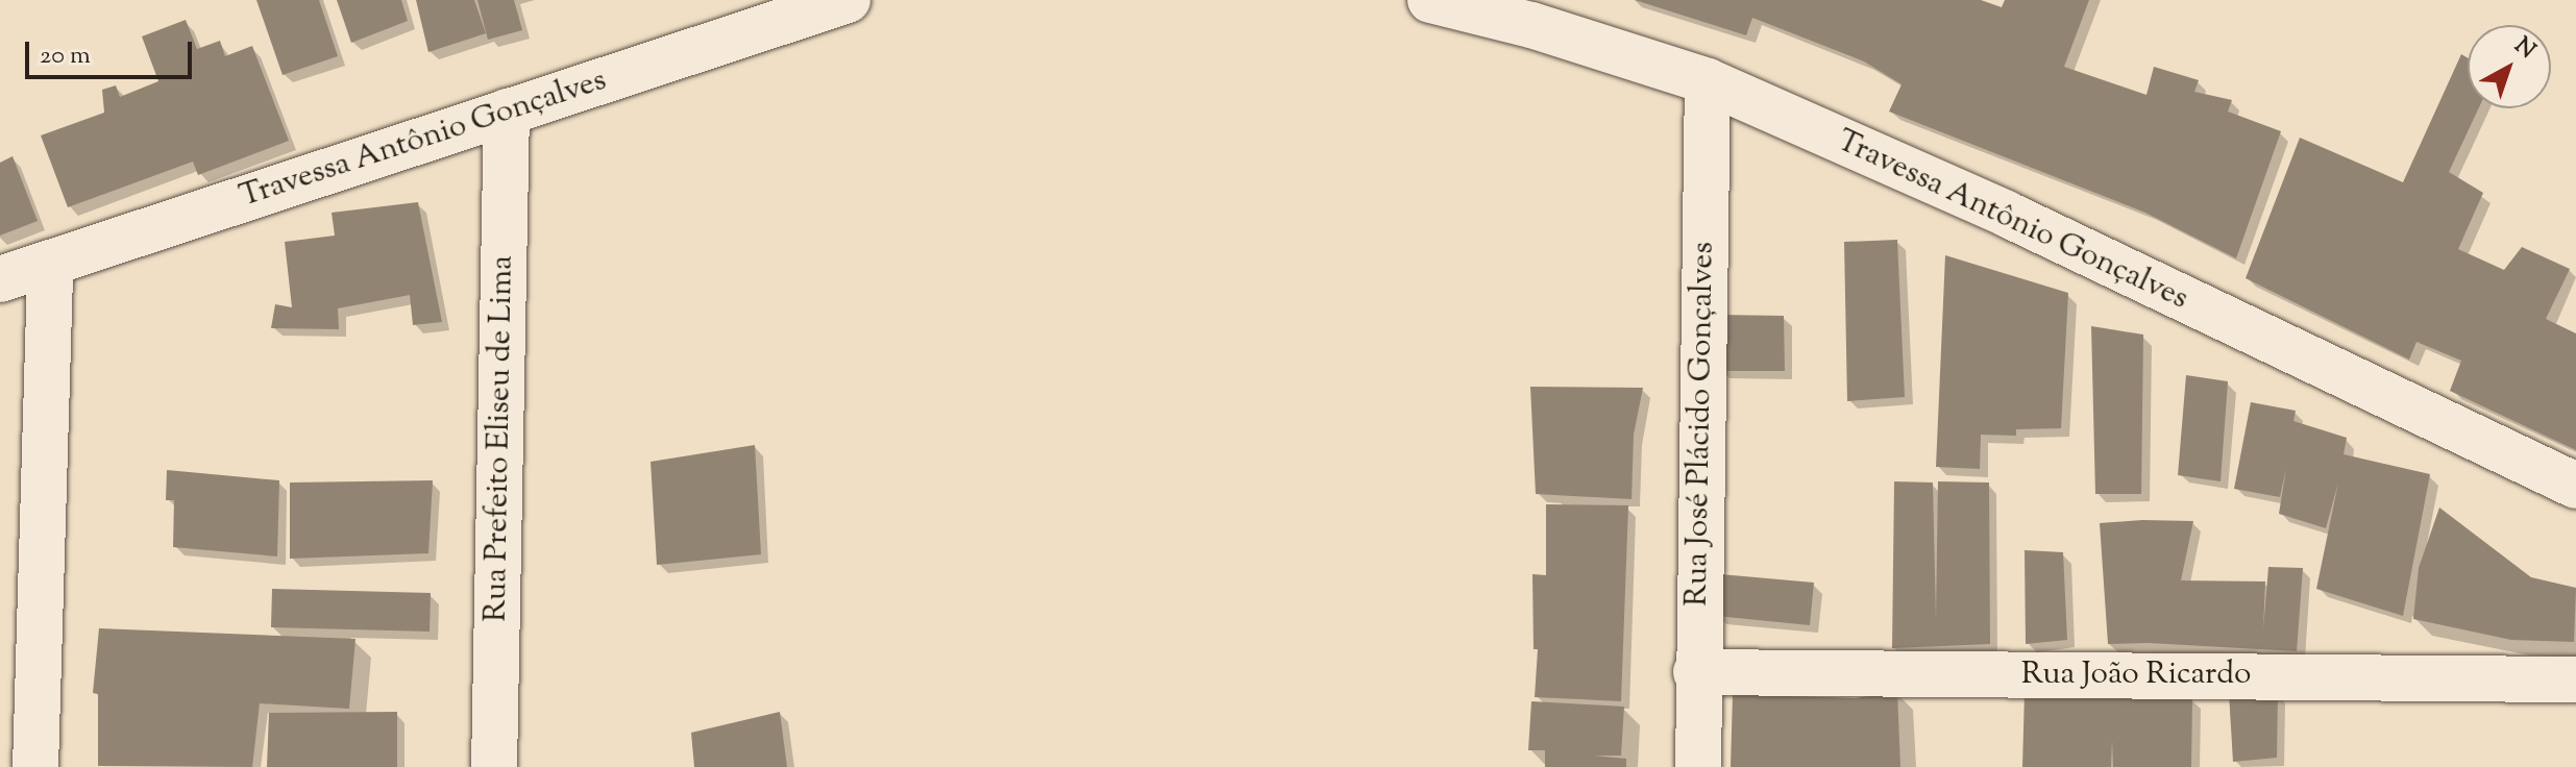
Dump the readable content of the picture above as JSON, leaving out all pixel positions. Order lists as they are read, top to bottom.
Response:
{
  "streets": {
    "street": [
      "Travessa Antônio Gonçalves",
      "Rua José Plácido Gonçalves",
      "Rua Prefeito Eliseu de Lima",
      "Rua João Ricardo"
    ]
  },
  "crossings": [
    ["Travessa Antônio Gonçalves", "Rua José Plácido Gonçalves"],
    ["Travessa Antônio Gonçalves", "Rua Prefeito Eliseu de Lima"],
    ["Rua José Plácido Gonçalves", "Rua João Ricardo"]
  ],
  "scale_bar": "20 m",
  "north": "top right"
}
